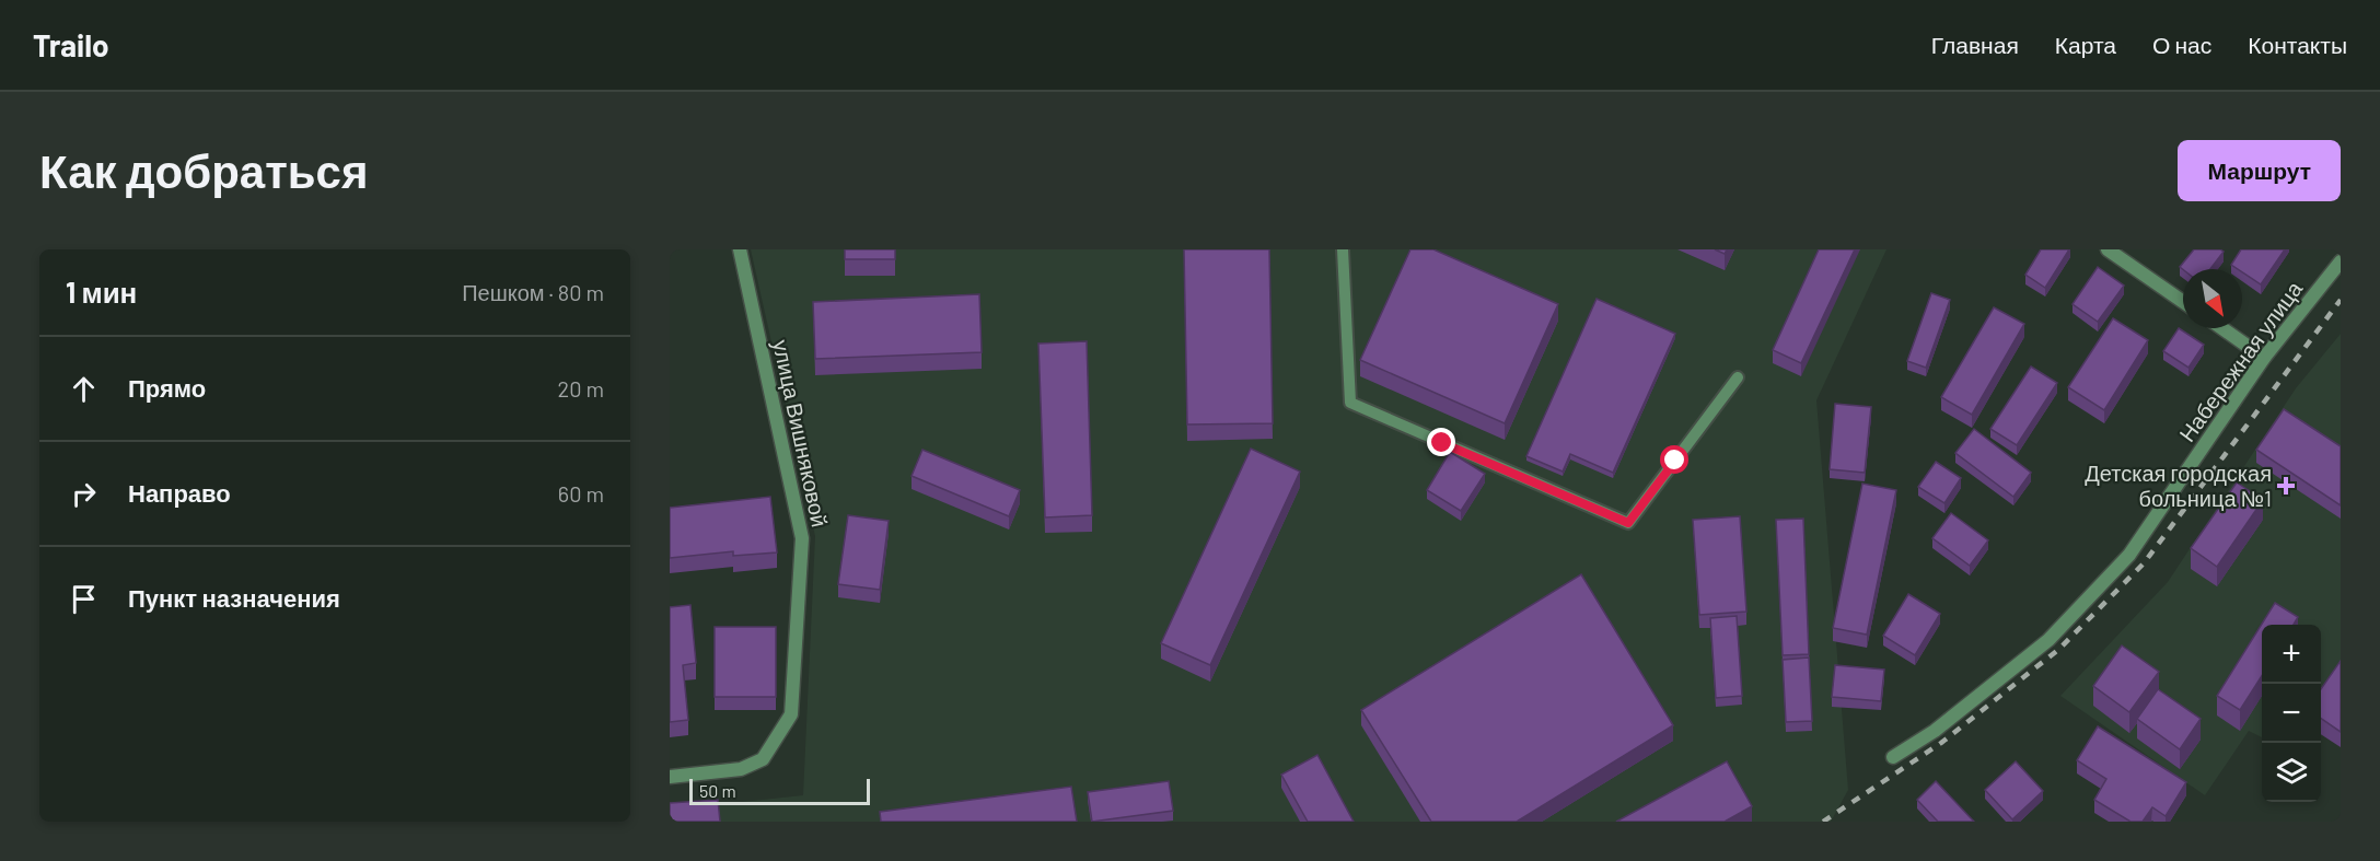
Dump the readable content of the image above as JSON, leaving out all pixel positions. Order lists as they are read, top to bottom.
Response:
{
  "streets": {
    "street": ["Набережная улица", "улица Вишняковой"]
  },
  "places": {
    "health": ["Детская городская больница №1"]
  },
  "scale_bar": "50 m",
  "north": "bottom right",
  "page": {
    "header": "Trailo",
    "nav": [
      "Главная",
      "Карта",
      "О нас",
      "Контакты"
    ],
    "buttons": "Маршрут",
    "title": "Как добраться",
    "heading": ["1 мин", "Пешком · 80 m"],
    "list": [
      ["Прямо", "20 m"],
      ["Направо", "60 m"],
      "Пункт назначения"
    ],
    "map_buttons": ["+", "−"],
    "scale": "50 m"
  }
}
